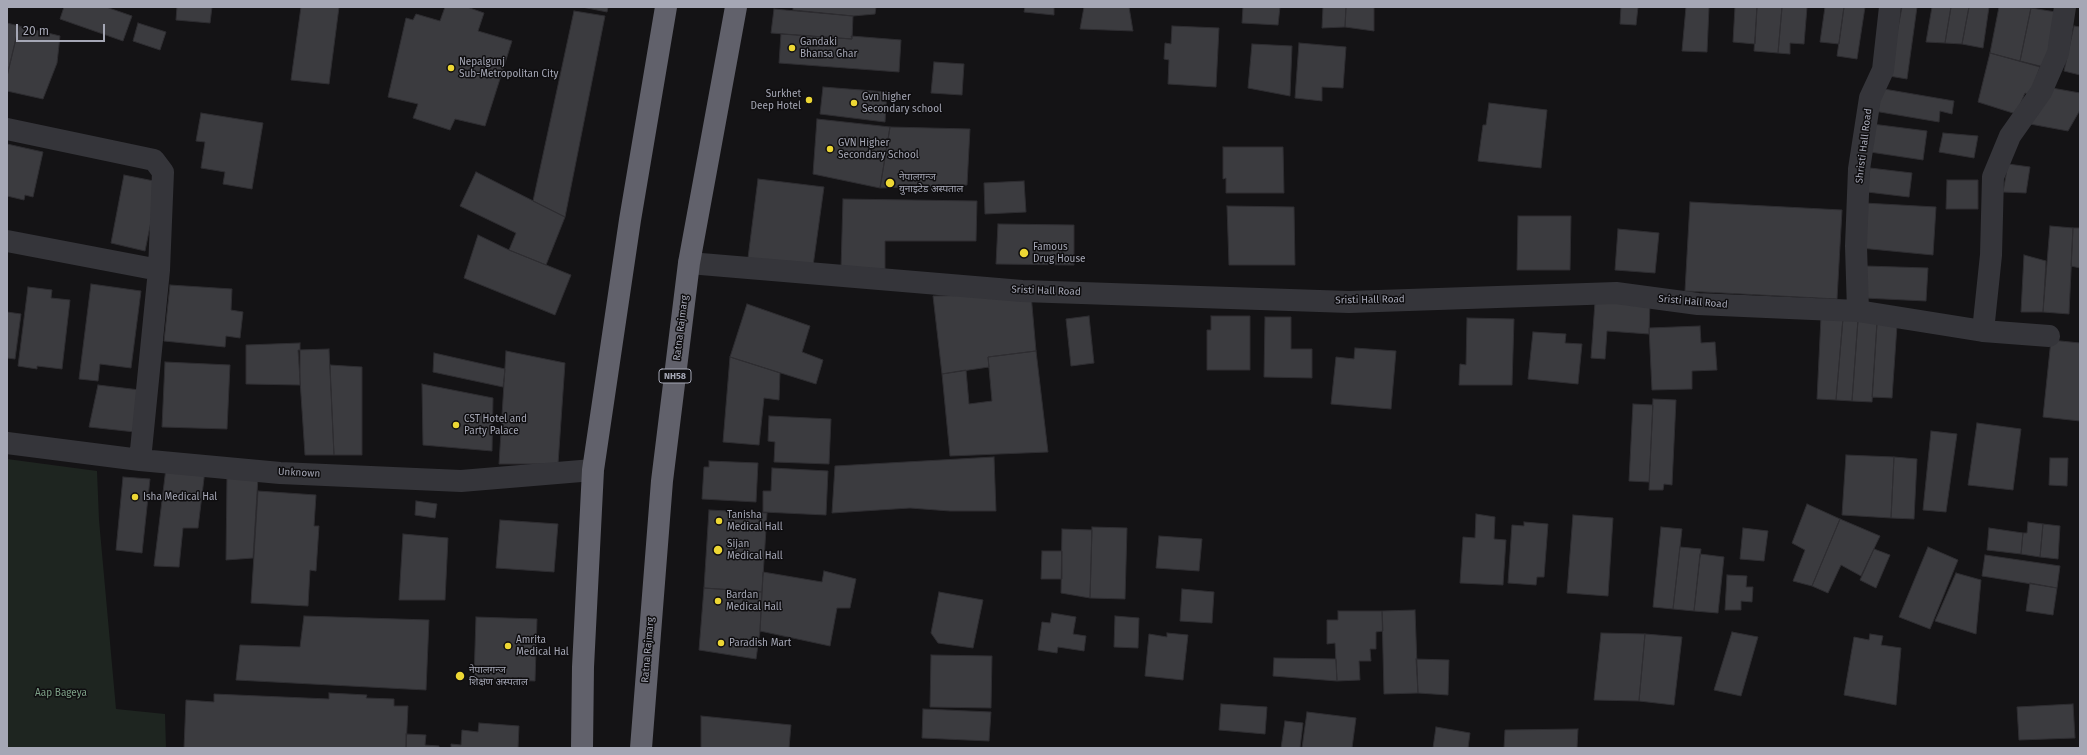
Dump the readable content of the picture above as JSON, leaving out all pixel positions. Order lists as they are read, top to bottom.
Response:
{
  "streets": {
    "highway": ["Ratna Rajmarg", "NH58"],
    "street": ["Shristi Hall Road", "Sristi Hall Road", "Unknown"]
  },
  "crossings": [
    ["Shristi Hall Road", "Sristi Hall Road"],
    ["Sristi Hall Road", "Ratna Rajmarg"]
  ],
  "parks": ["Aap Bageya"],
  "places": [
    "Gandaki Bhansa Ghar",
    "Nepalgunj Sub-Metropolitan City",
    "Surkhet Deep Hotel",
    "Gvn higher Secondary school",
    "GVN Higher Secondary School",
    "नेपालगन्ज युनाइटेड अस्पताल",
    "Famous Drug House",
    "CST Hotel and Party Palace",
    "Isha Medical Hal",
    "Tanisha Medical Hall",
    "Sijan Medical Hall",
    "Bardan Medical Hall",
    "Paradish Mart",
    "Amrita Medical Hal",
    "नेपालगन्ज शिक्षण अस्पताल"
  ],
  "scale_bar": "20 m"
}
